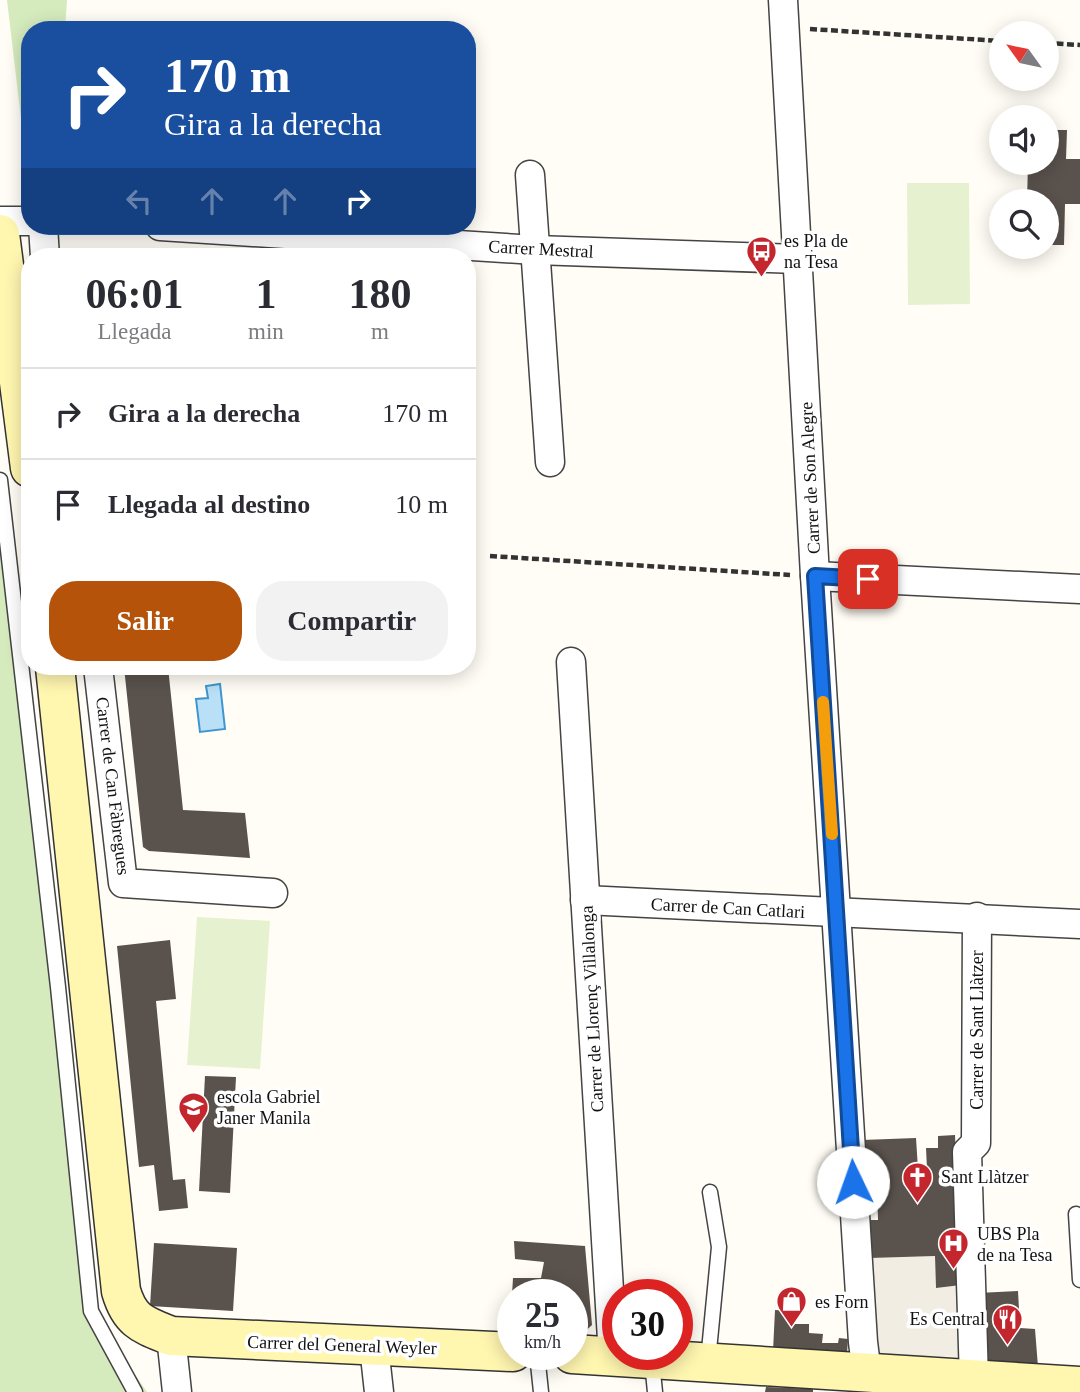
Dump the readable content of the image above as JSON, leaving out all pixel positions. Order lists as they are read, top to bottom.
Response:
{
  "streets": {
    "street": [
      "Carrer Mestral",
      "Carrer de Son Alegre",
      "Carrer de Can Fàbregues",
      "Carrer de Can Catlari",
      "Carrer de Llorenç Villalonga",
      "Carrer de Sant Llàtzer",
      "Carrer del General Weyler"
    ]
  },
  "crossings": [
    ["Carrer Mestral", "Carrer de Son Alegre"],
    ["Carrer de Son Alegre", "Carrer de Can Catlari"],
    ["Carrer de Can Catlari", "Carrer de Llorenç Villalonga"],
    ["Carrer de Can Catlari", "Carrer de Sant Llàtzer"]
  ],
  "places": {
    "bus stop": ["es Pla de na Tesa"],
    "school or university": ["escola Gabriel Janer Manila"],
    "church": ["Sant Llàtzer"],
    "hospital": ["UBS Pla de na Tesa"],
    "shop": ["es Forn"],
    "restaurant": ["Es Central"]
  },
  "north": "top left",
  "page": {
    "turn": ["170 m", "Gira a la derecha"],
    "eta": [
      "06:01",
      "Llegada",
      "1",
      "min",
      "180",
      "m"
    ],
    "list": [
      {
        "name": "Gira a la derecha",
        "value": "170 m"
      },
      {
        "name": "Llegada al destino",
        "value": "10 m"
      }
    ],
    "buttons": ["Salir", "Compartir"],
    "speed": "25 km/h",
    "limit": "30"
  }
}
